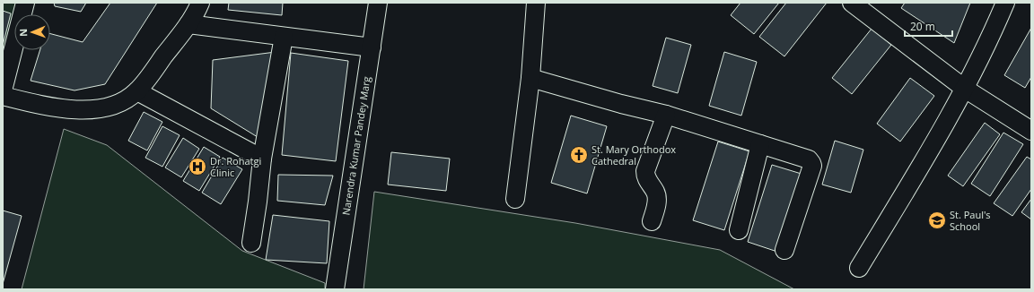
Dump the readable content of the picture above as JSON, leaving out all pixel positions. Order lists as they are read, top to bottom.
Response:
{
  "streets": {
    "street": ["Narendra Kumar Pandey Marg"]
  },
  "places": {
    "church": ["St. Mary Orthodox Cathedral"],
    "hospital": ["Dr. Rohatgi Clinic"],
    "school or university": ["St. Paul's School"]
  },
  "scale_bar": "20 m",
  "north": "left"
}
